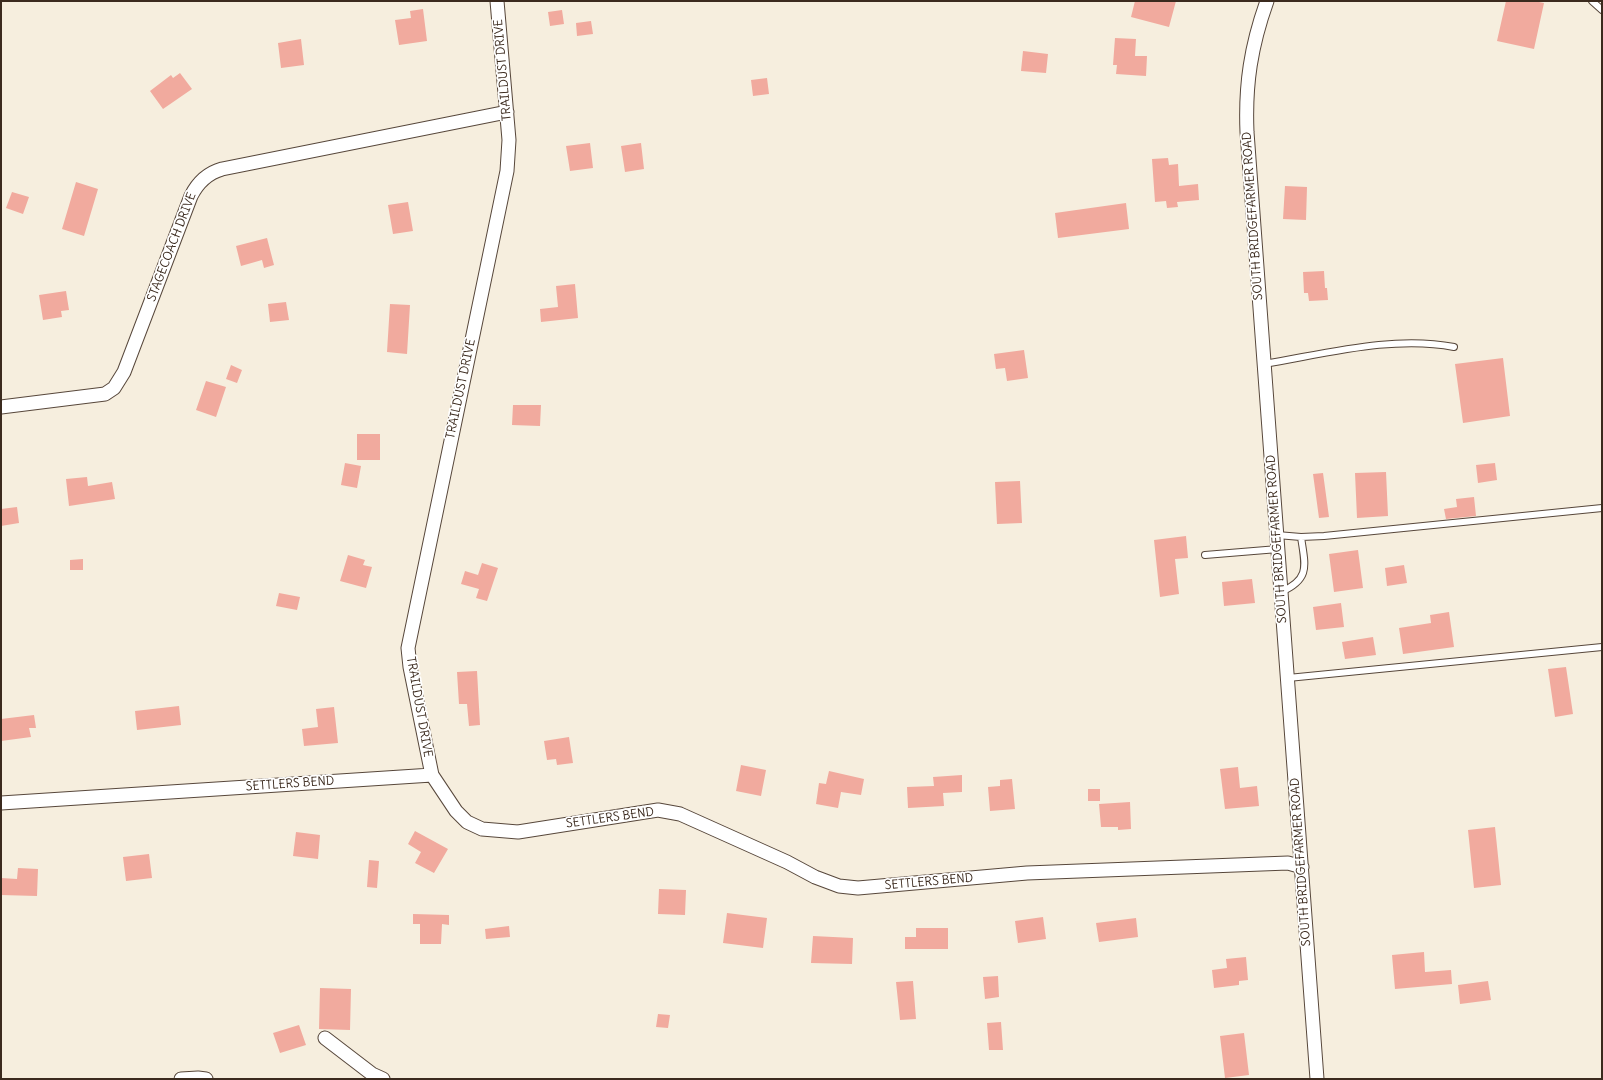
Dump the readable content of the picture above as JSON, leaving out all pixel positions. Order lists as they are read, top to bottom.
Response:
{
  "streets": {
    "street": [
      "TRAILDUST DRIVE",
      "SOUTH BRIDGEFARMER ROAD",
      "STAGECOACH DRIVE",
      "SETTLERS BEND"
    ]
  },
  "crossings": [
    ["TRAILDUST DRIVE", "STAGECOACH DRIVE"],
    ["TRAILDUST DRIVE", "SETTLERS BEND"],
    ["SOUTH BRIDGEFARMER ROAD", "SETTLERS BEND"]
  ]
}
